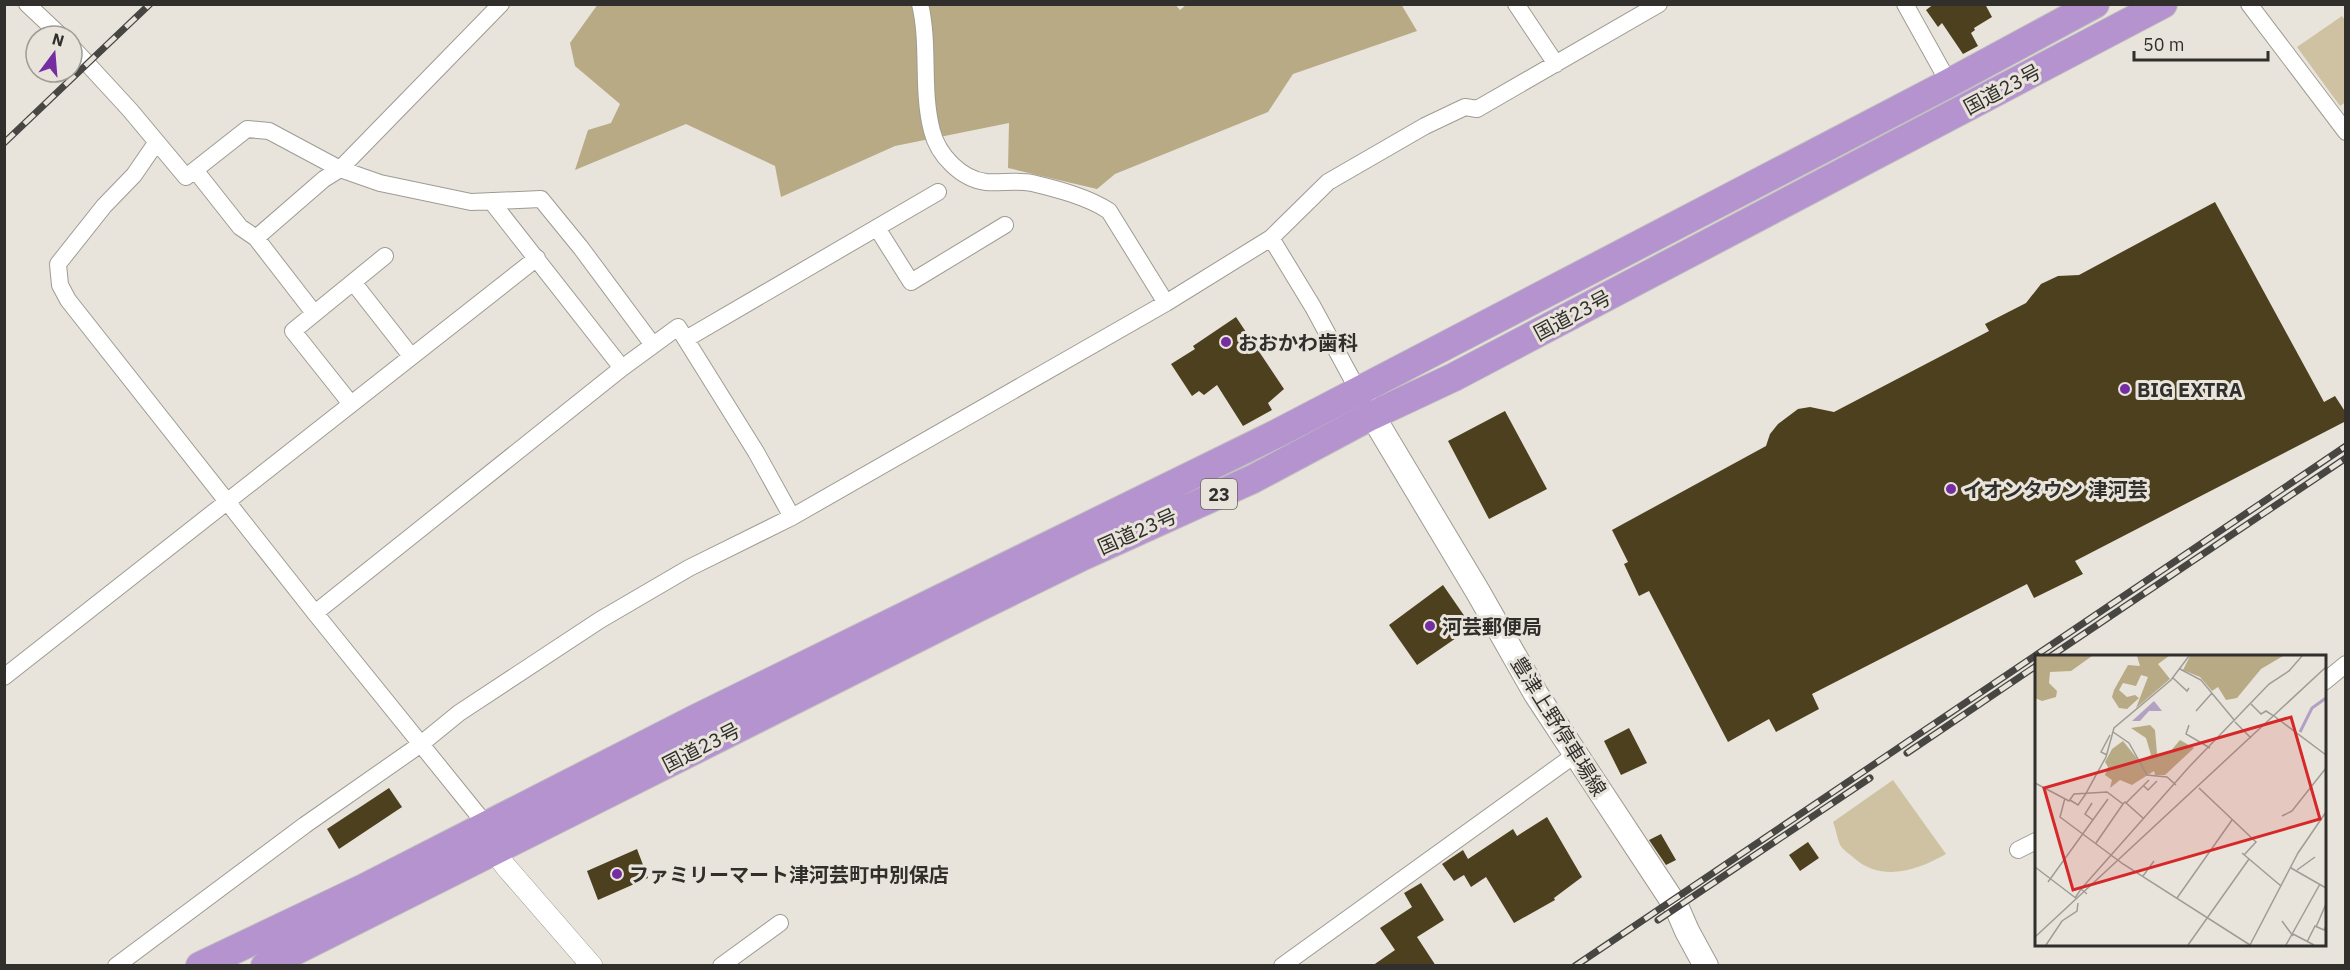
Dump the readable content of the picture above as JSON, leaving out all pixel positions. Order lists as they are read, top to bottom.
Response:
{
  "streets": {
    "highway": ["国道23号", "23"],
    "main road": ["豊津上野停車場線"]
  },
  "crossings": [
    ["国道23号", "豊津上野停車場線"]
  ],
  "places": [
    "おおかわ歯科",
    "BIG EXTRA",
    "イオンタウン 津河芸",
    "河芸郵便局",
    "ファミリーマート津河芸町中別保店"
  ],
  "scale_bar": "50 m",
  "north": "top"
}
